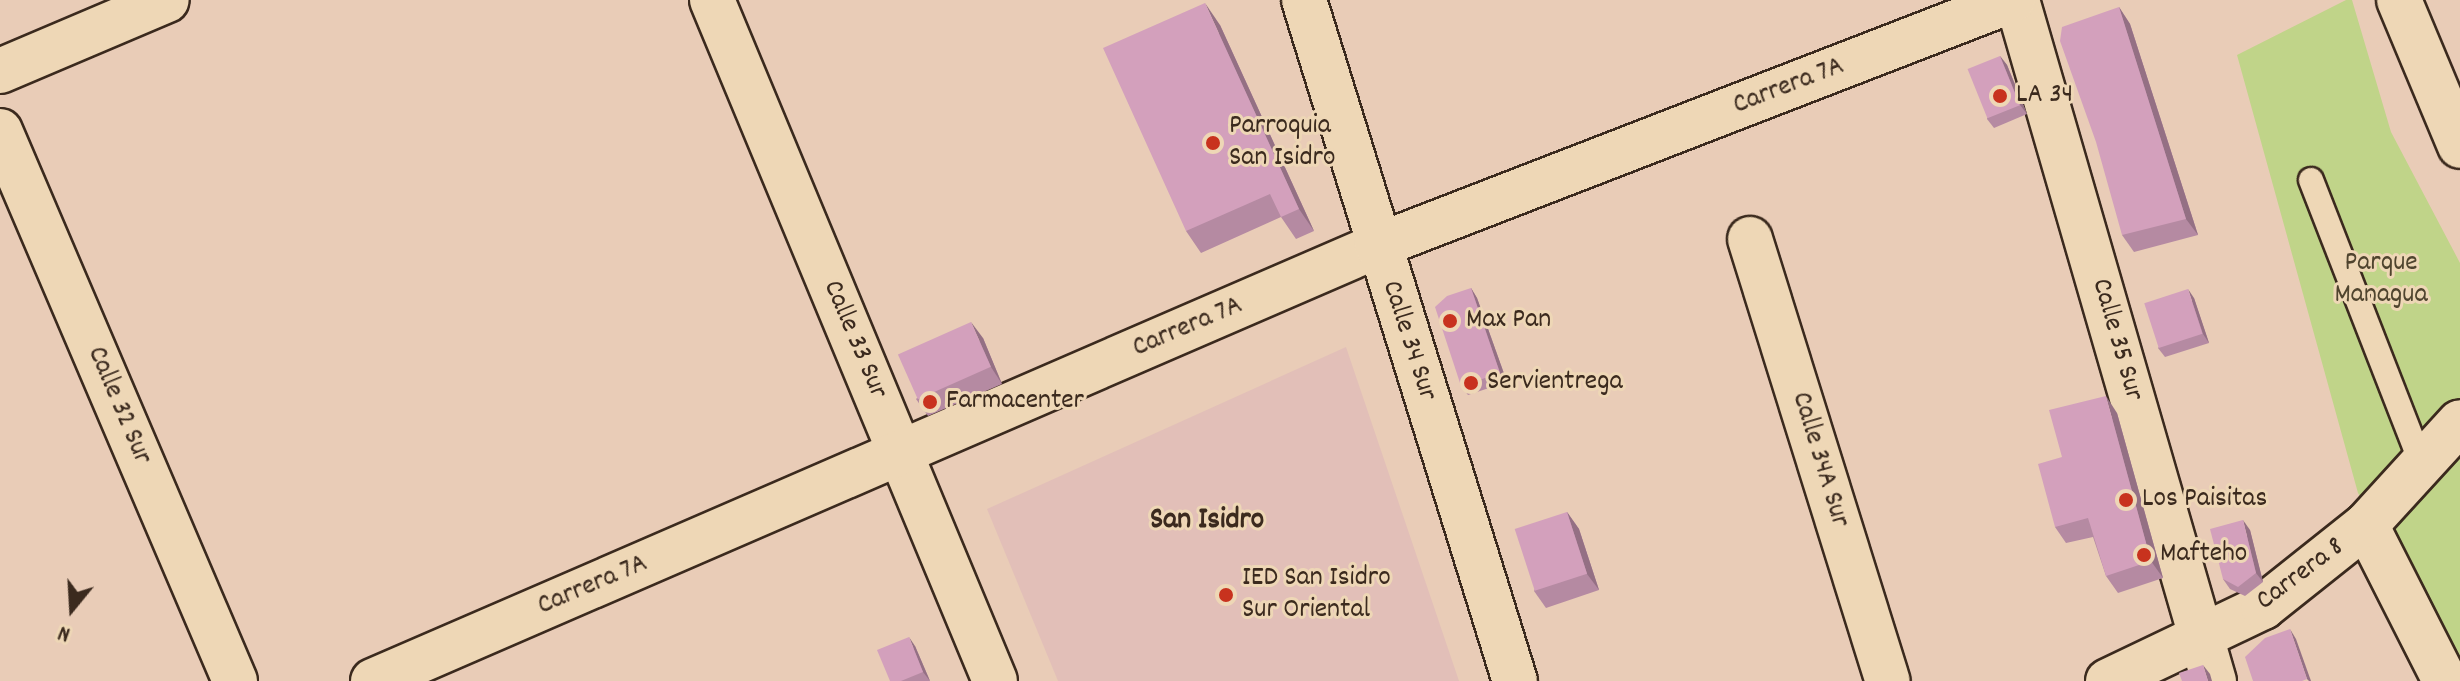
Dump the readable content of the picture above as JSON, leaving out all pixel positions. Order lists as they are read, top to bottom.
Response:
{
  "streets": {
    "street": [
      "Carrera 7A",
      "Calle 33 Sur",
      "Calle 35 Sur",
      "Calle 34 Sur",
      "Calle 32 Sur",
      "Calle 34A Sur",
      "Carrera 8"
    ]
  },
  "crossings": [
    ["Carrera 7A", "Calle 33 Sur"],
    ["Carrera 7A", "Calle 35 Sur"],
    ["Carrera 7A", "Calle 34 Sur"],
    ["Calle 35 Sur", "Carrera 8"]
  ],
  "districts": ["San Isidro"],
  "parks": ["Parque Managua"],
  "places": [
    "LA 34",
    "Parroquia San Isidro",
    "Max Pan",
    "Servientrega",
    "Farmacenter",
    "Los Paisitas",
    "Mafteho",
    "IED San Isidro Sur Oriental"
  ],
  "north": "bottom"
}
